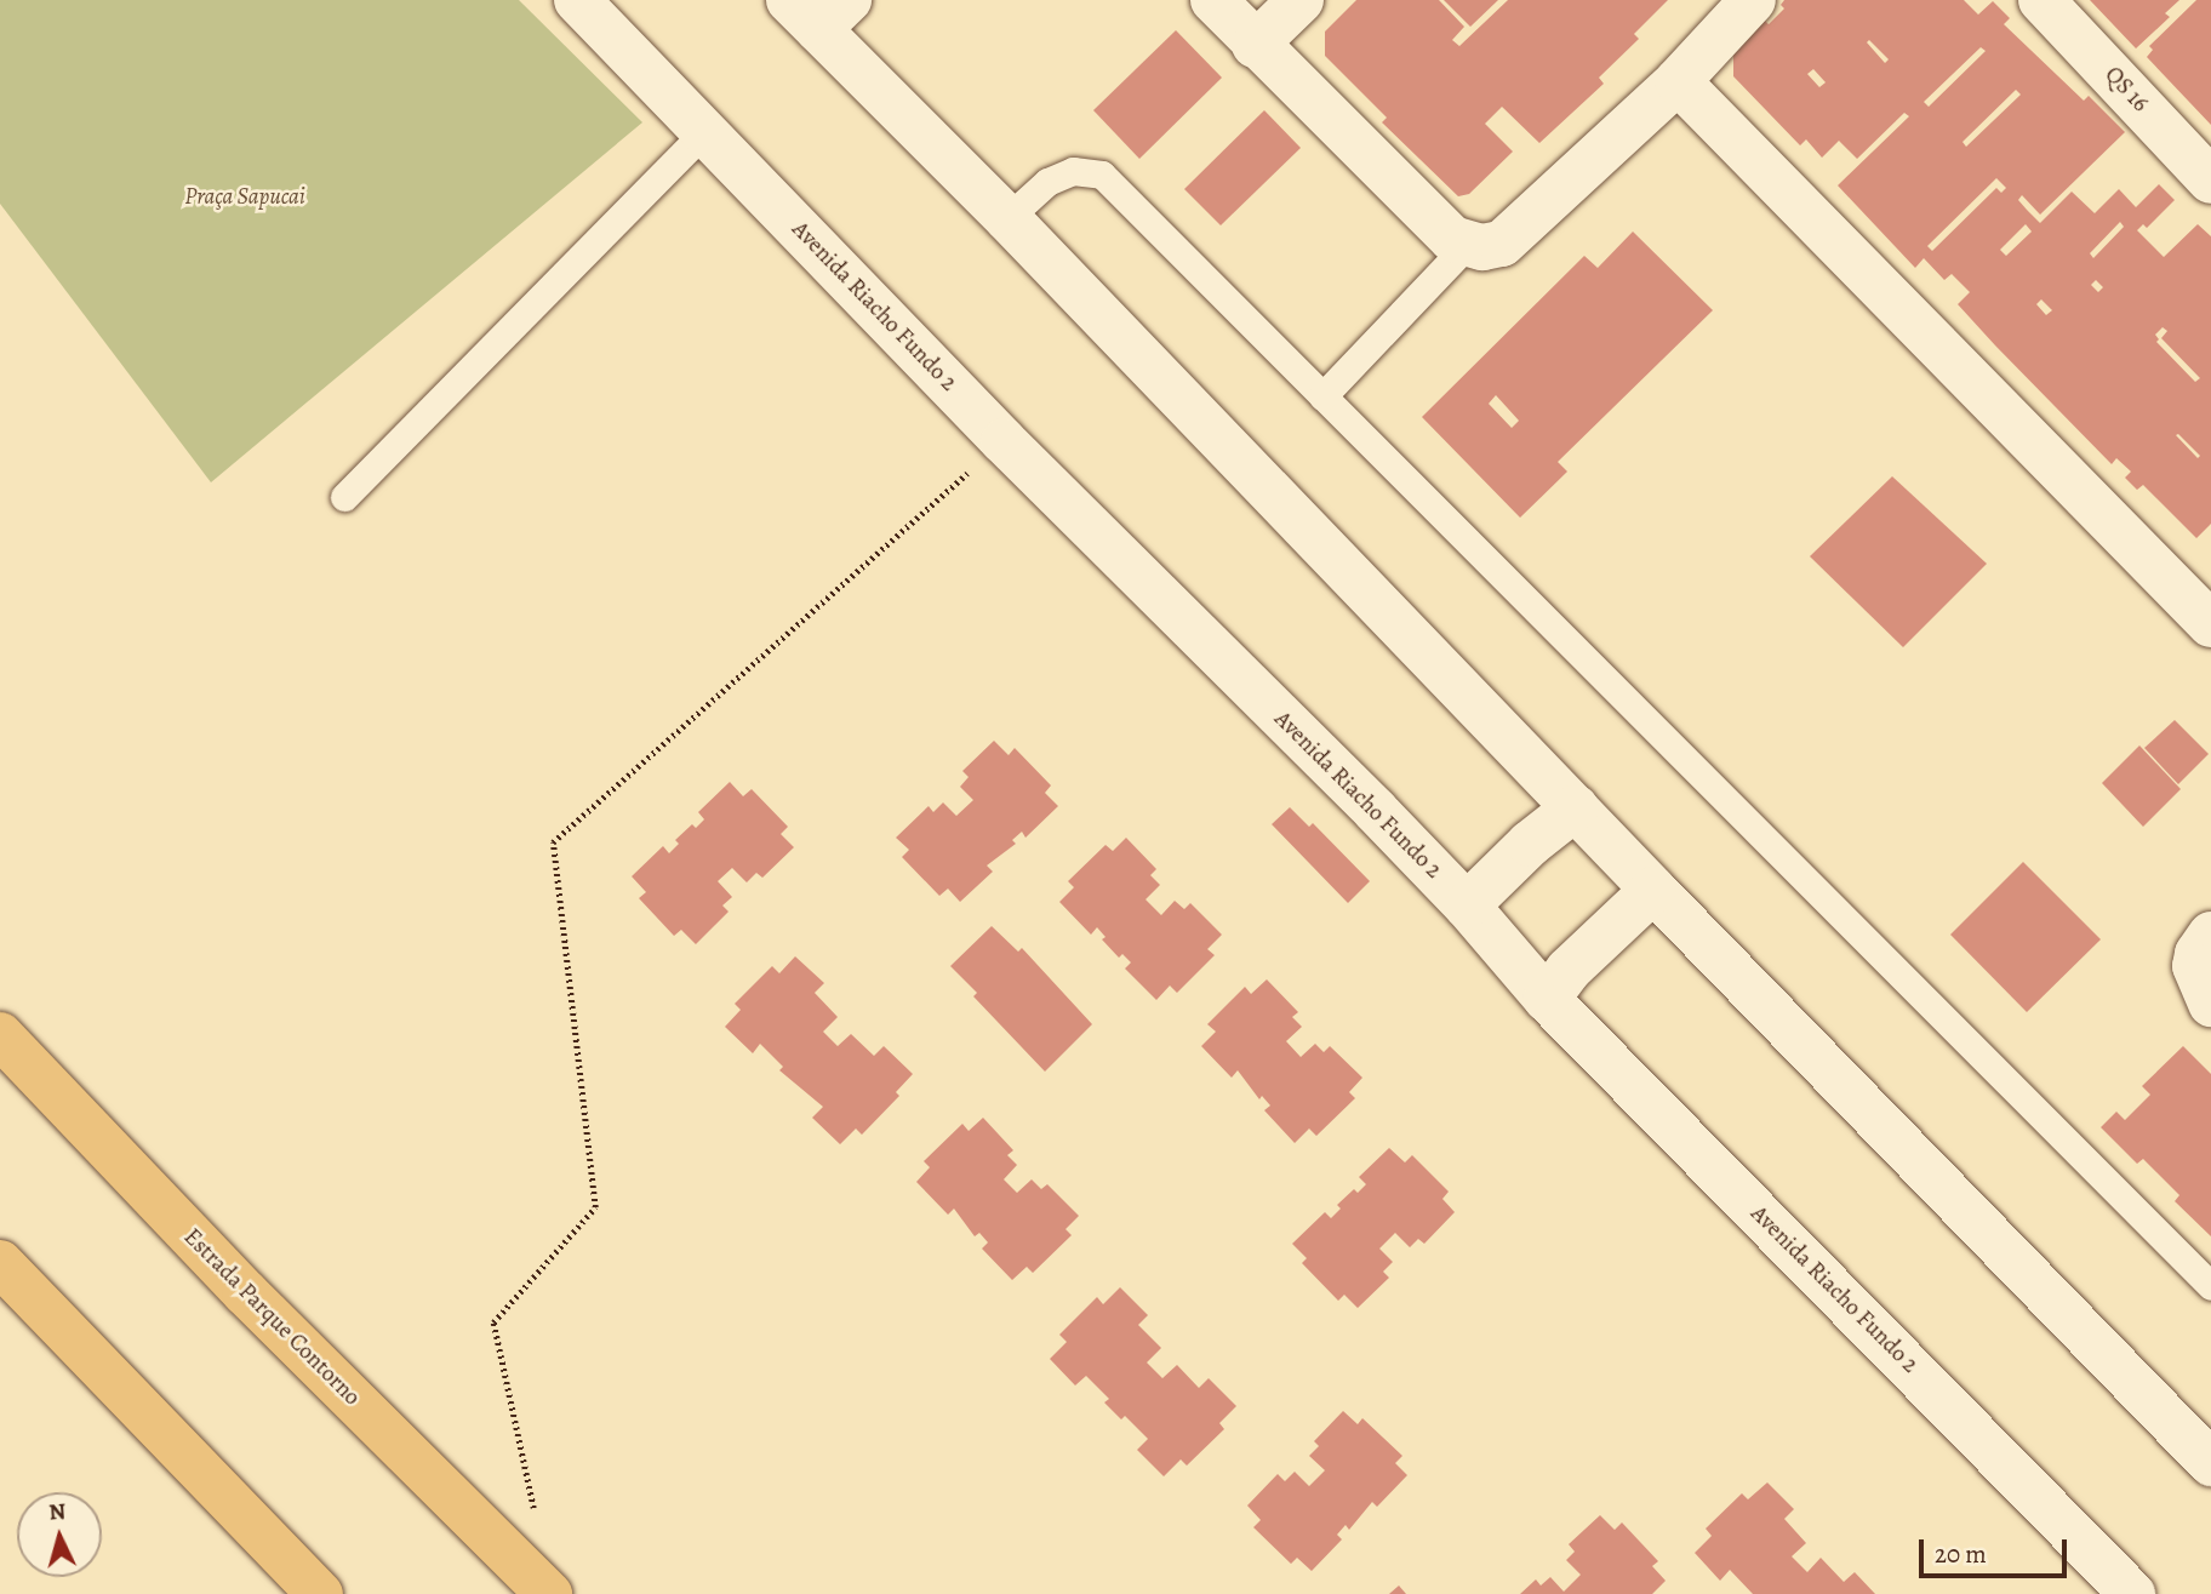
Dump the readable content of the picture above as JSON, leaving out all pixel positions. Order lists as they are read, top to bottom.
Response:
{
  "streets": {
    "highway": ["Estrada Parque Contorno"],
    "street": ["QS 16", "Avenida Riacho Fundo 2"]
  },
  "parks": ["Praça Sapucai"],
  "scale_bar": "20 m",
  "north": "top"
}
